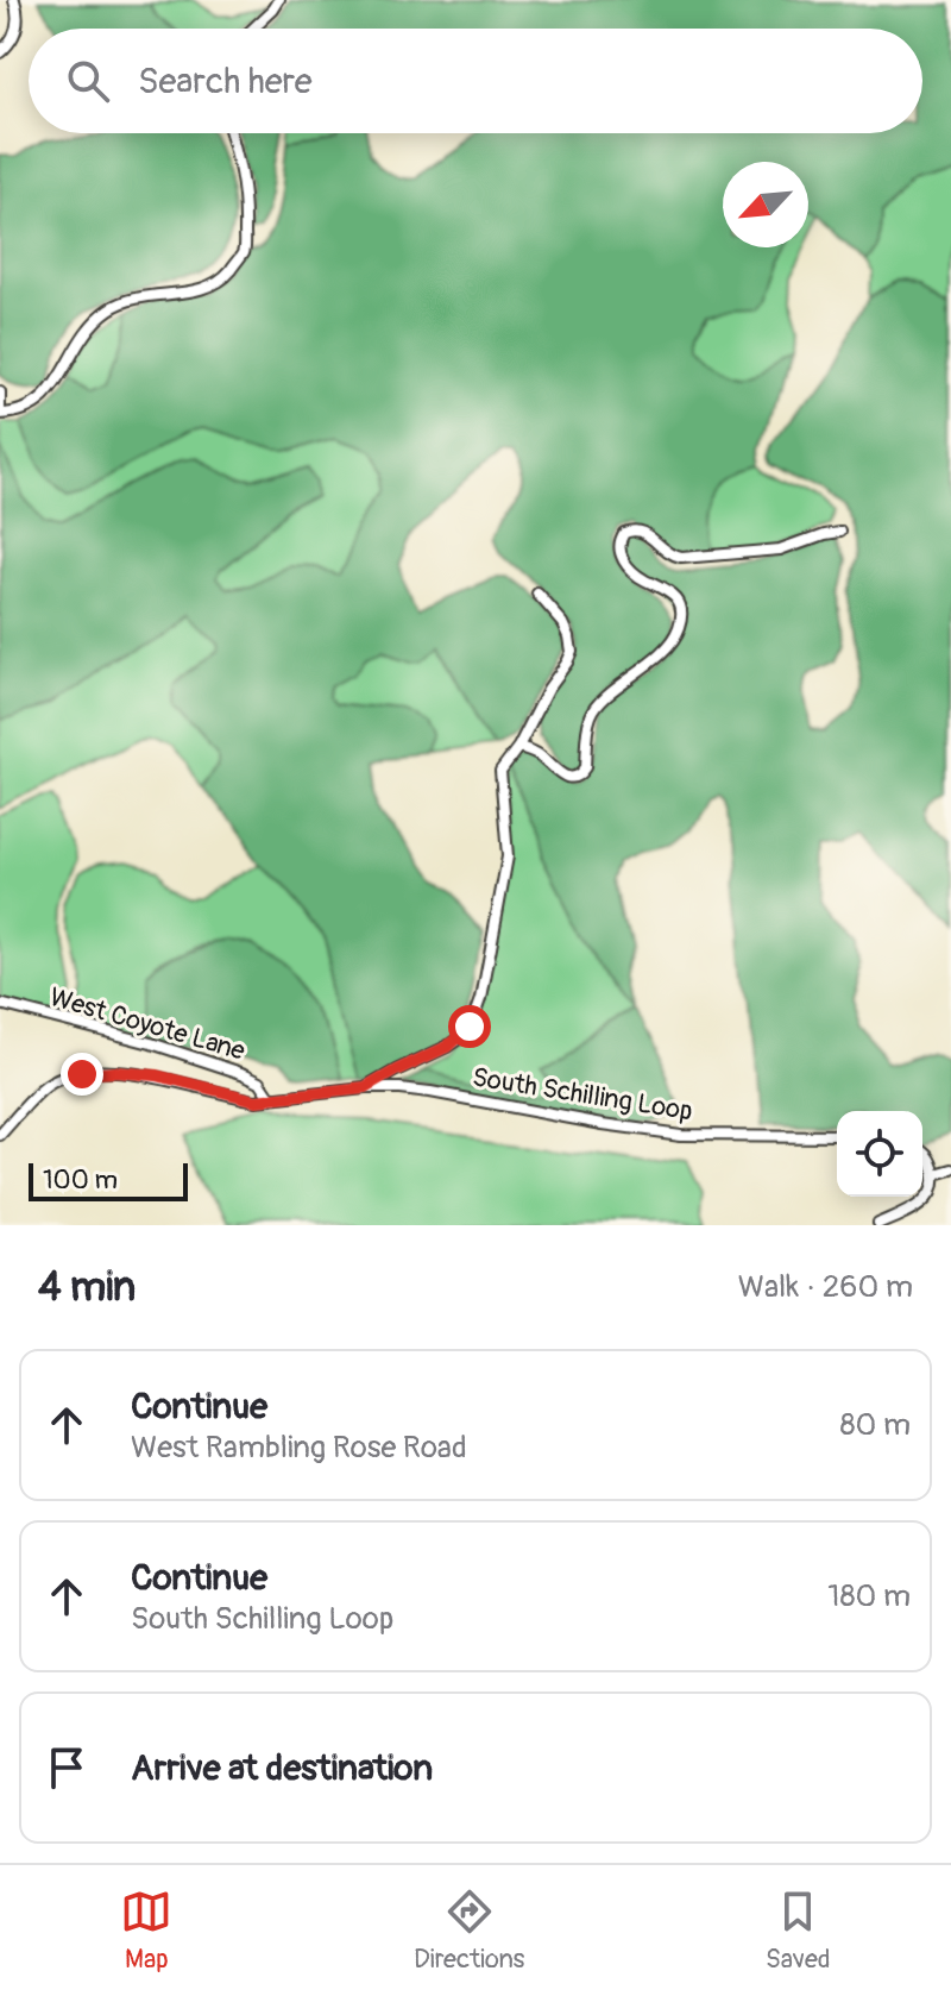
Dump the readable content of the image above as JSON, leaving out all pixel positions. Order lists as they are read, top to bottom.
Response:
{
  "streets": {
    "street": ["West Coyote Lane", "South Schilling Loop"]
  },
  "crossings": [
    ["West Coyote Lane", "South Schilling Loop"]
  ],
  "scale_bar": "100 m",
  "north": "bottom left",
  "page": {
    "search": "Search here",
    "scale": "100 m",
    "heading": ["4 min", "Walk · 260 m"],
    "list": [
      ["Continue", "West Rambling Rose Road", "80 m"],
      ["Continue", "South Schilling Loop", "180 m"],
      "Arrive at destination"
    ],
    "nav": ["Map", "Directions", "Saved"]
  }
}
